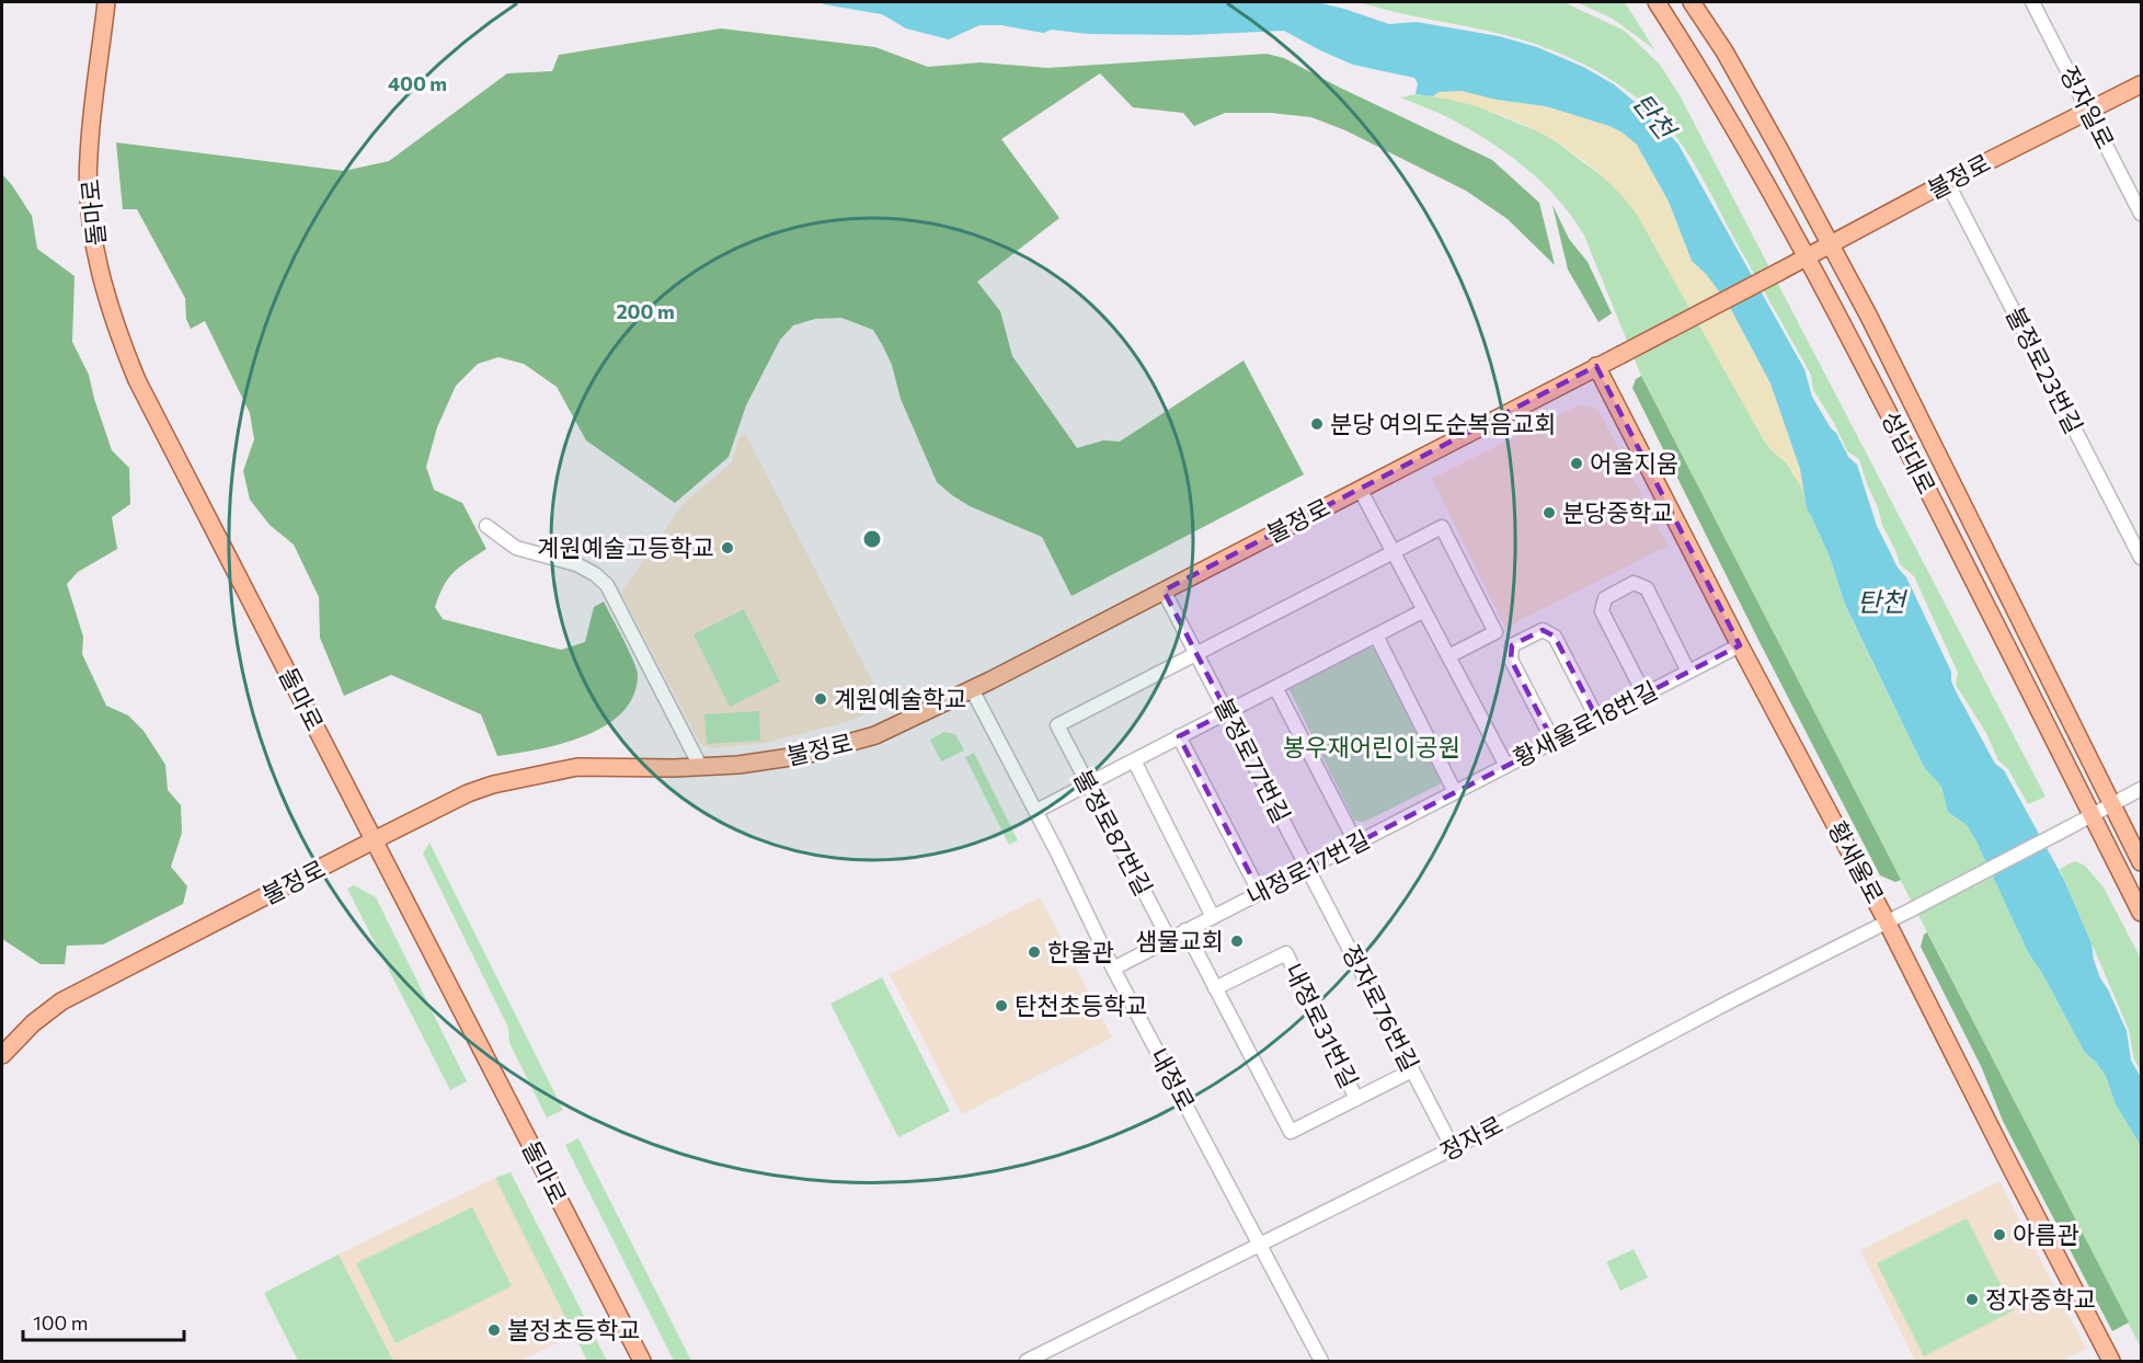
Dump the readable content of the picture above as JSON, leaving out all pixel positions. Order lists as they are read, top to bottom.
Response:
{
  "streets": {
    "main road": [
      "불정로",
      "돌마로",
      "성남대로",
      "황새울로"
    ],
    "street": [
      "정자일로",
      "불정로23번길",
      "황새울로18번길",
      "불정로77번길",
      "불정로87번길",
      "내정로17번길",
      "정자로76번길",
      "내정로31번길",
      "내정로",
      "정자로"
    ]
  },
  "crossings": [
    ["정자일로", "불정로"],
    ["불정로", "돌마로"],
    ["불정로", "불정로23번길"],
    ["불정로", "성남대로"],
    ["불정로", "불정로77번길"],
    ["불정로", "황새울로"],
    ["불정로", "내정로"],
    ["성남대로", "정자로"],
    ["황새울로18번길", "황새울로"],
    ["황새울로18번길", "내정로17번길"],
    ["불정로77번길", "불정로87번길"],
    ["불정로77번길", "내정로17번길"],
    ["불정로77번길", "정자로76번길"],
    ["불정로87번길", "내정로17번길"],
    ["황새울로", "정자로"],
    ["내정로17번길", "정자로76번길"],
    ["내정로17번길", "내정로"],
    ["정자로76번길", "내정로31번길"],
    ["정자로76번길", "정자로"],
    ["내정로", "정자로"]
  ],
  "water": ["탄천"],
  "parks": ["봉우재어린이공원"],
  "places": [
    "분당 여의도순복음교회",
    "어울지움",
    "분당중학교",
    "계원예술고등학교",
    "계원예술학교",
    "샘물교회",
    "한울관",
    "탄천초등학교",
    "아름관",
    "정자중학교",
    "불정초등학교"
  ],
  "scale_bar": "100 m",
  "rings": ["400 m", "200 m"]
}
